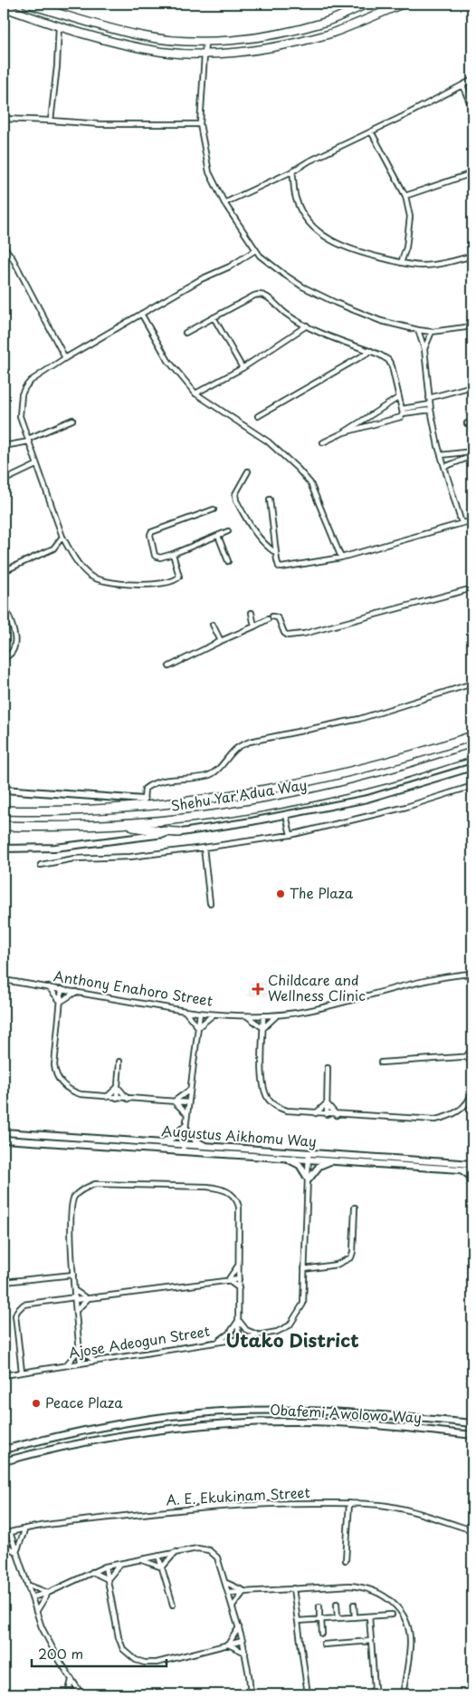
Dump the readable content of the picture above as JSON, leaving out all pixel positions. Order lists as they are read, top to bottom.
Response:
{
  "streets": {
    "highway": ["Shehu Yar'Adua Way"],
    "street": [
      "Anthony Enahoro Street",
      "Augustus Aikhomu Way",
      "Ajose Adeogun Street",
      "Obafemi Awolowo Way",
      "A. E. Ekukinam Street"
    ]
  },
  "crossings": [
    ["Augustus Aikhomu Way", "Ajose Adeogun Street"]
  ],
  "districts": ["Utako District"],
  "places": {
    "other": ["The Plaza", "Peace Plaza"],
    "health": ["Childcare and Wellness Clinic"]
  },
  "scale_bar": "200 m"
}
